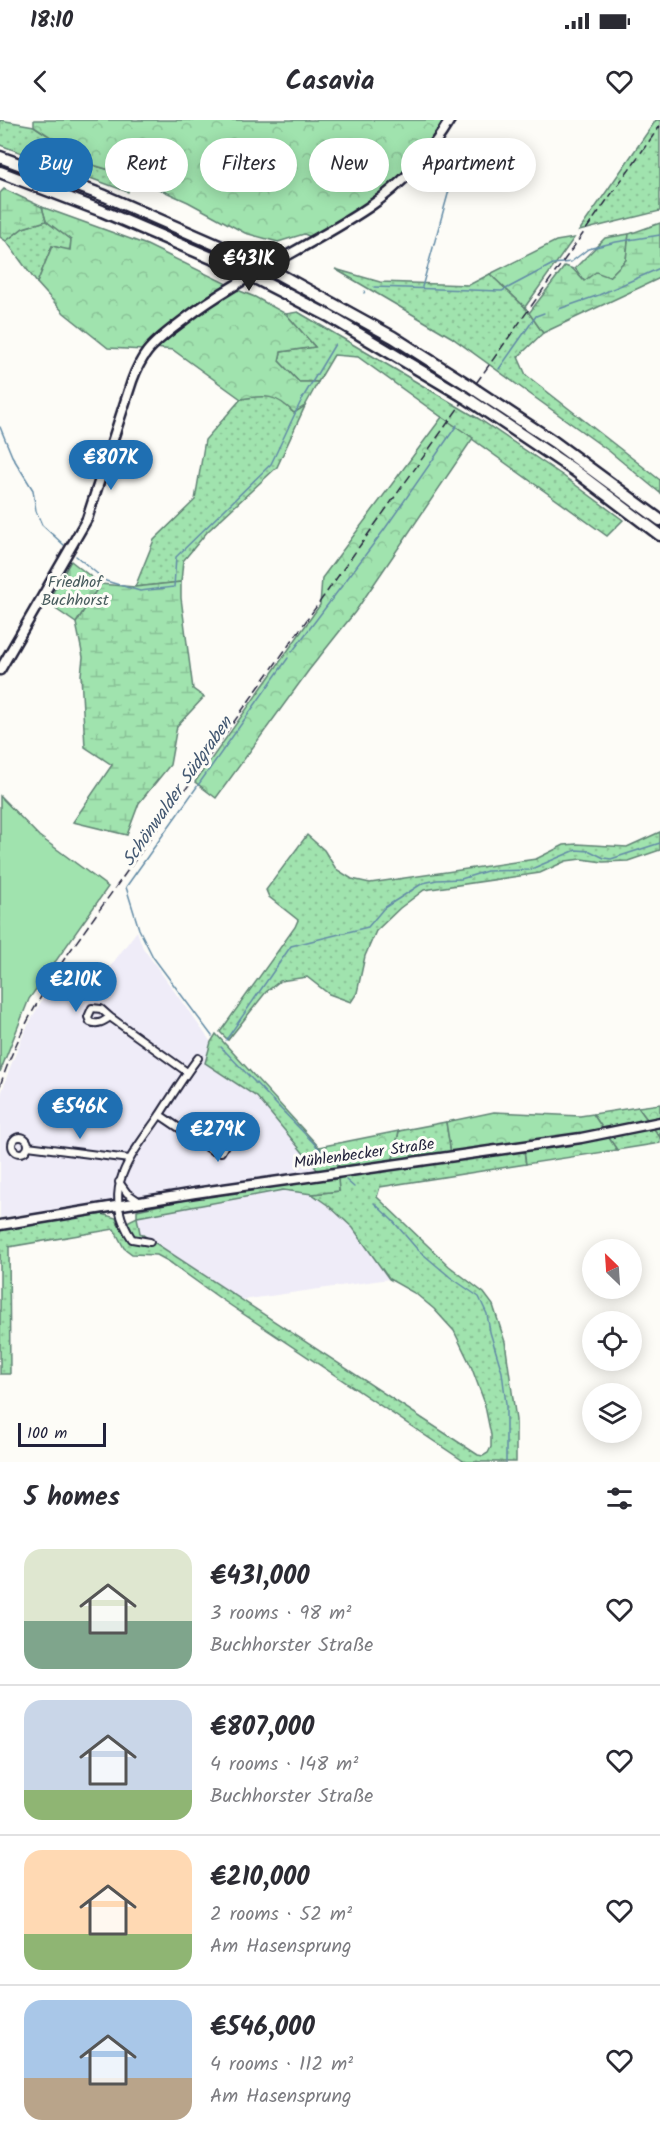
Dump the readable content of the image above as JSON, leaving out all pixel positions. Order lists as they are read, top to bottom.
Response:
{
  "streets": {
    "main road": ["Mühlenbecker Straße"]
  },
  "water": ["Schönwalder Südgraben"],
  "parks": ["Friedhof Buchhorst"],
  "scale_bar": "100 m",
  "north": "top left",
  "page": {
    "status": "18:10",
    "header": "Casavia",
    "chip": [
      "Buy",
      "Rent",
      "Filters",
      "New",
      "Apartment"
    ],
    "price": [
      "€431K",
      "€807K",
      "€210K",
      "€546K",
      "€279K"
    ],
    "scale": "100 m",
    "heading": "5 homes",
    "list": [
      {
        "name": "€431,000",
        "note": "3 rooms · 98 m² · Buchhorster Straße"
      },
      {
        "name": "€807,000",
        "note": "4 rooms · 148 m² · Buchhorster Straße"
      },
      {
        "name": "€210,000",
        "note": "2 rooms · 52 m² · Am Hasensprung"
      },
      {
        "name": "€546,000",
        "note": "4 rooms · 112 m² · Am Hasensprung"
      }
    ]
  }
}
